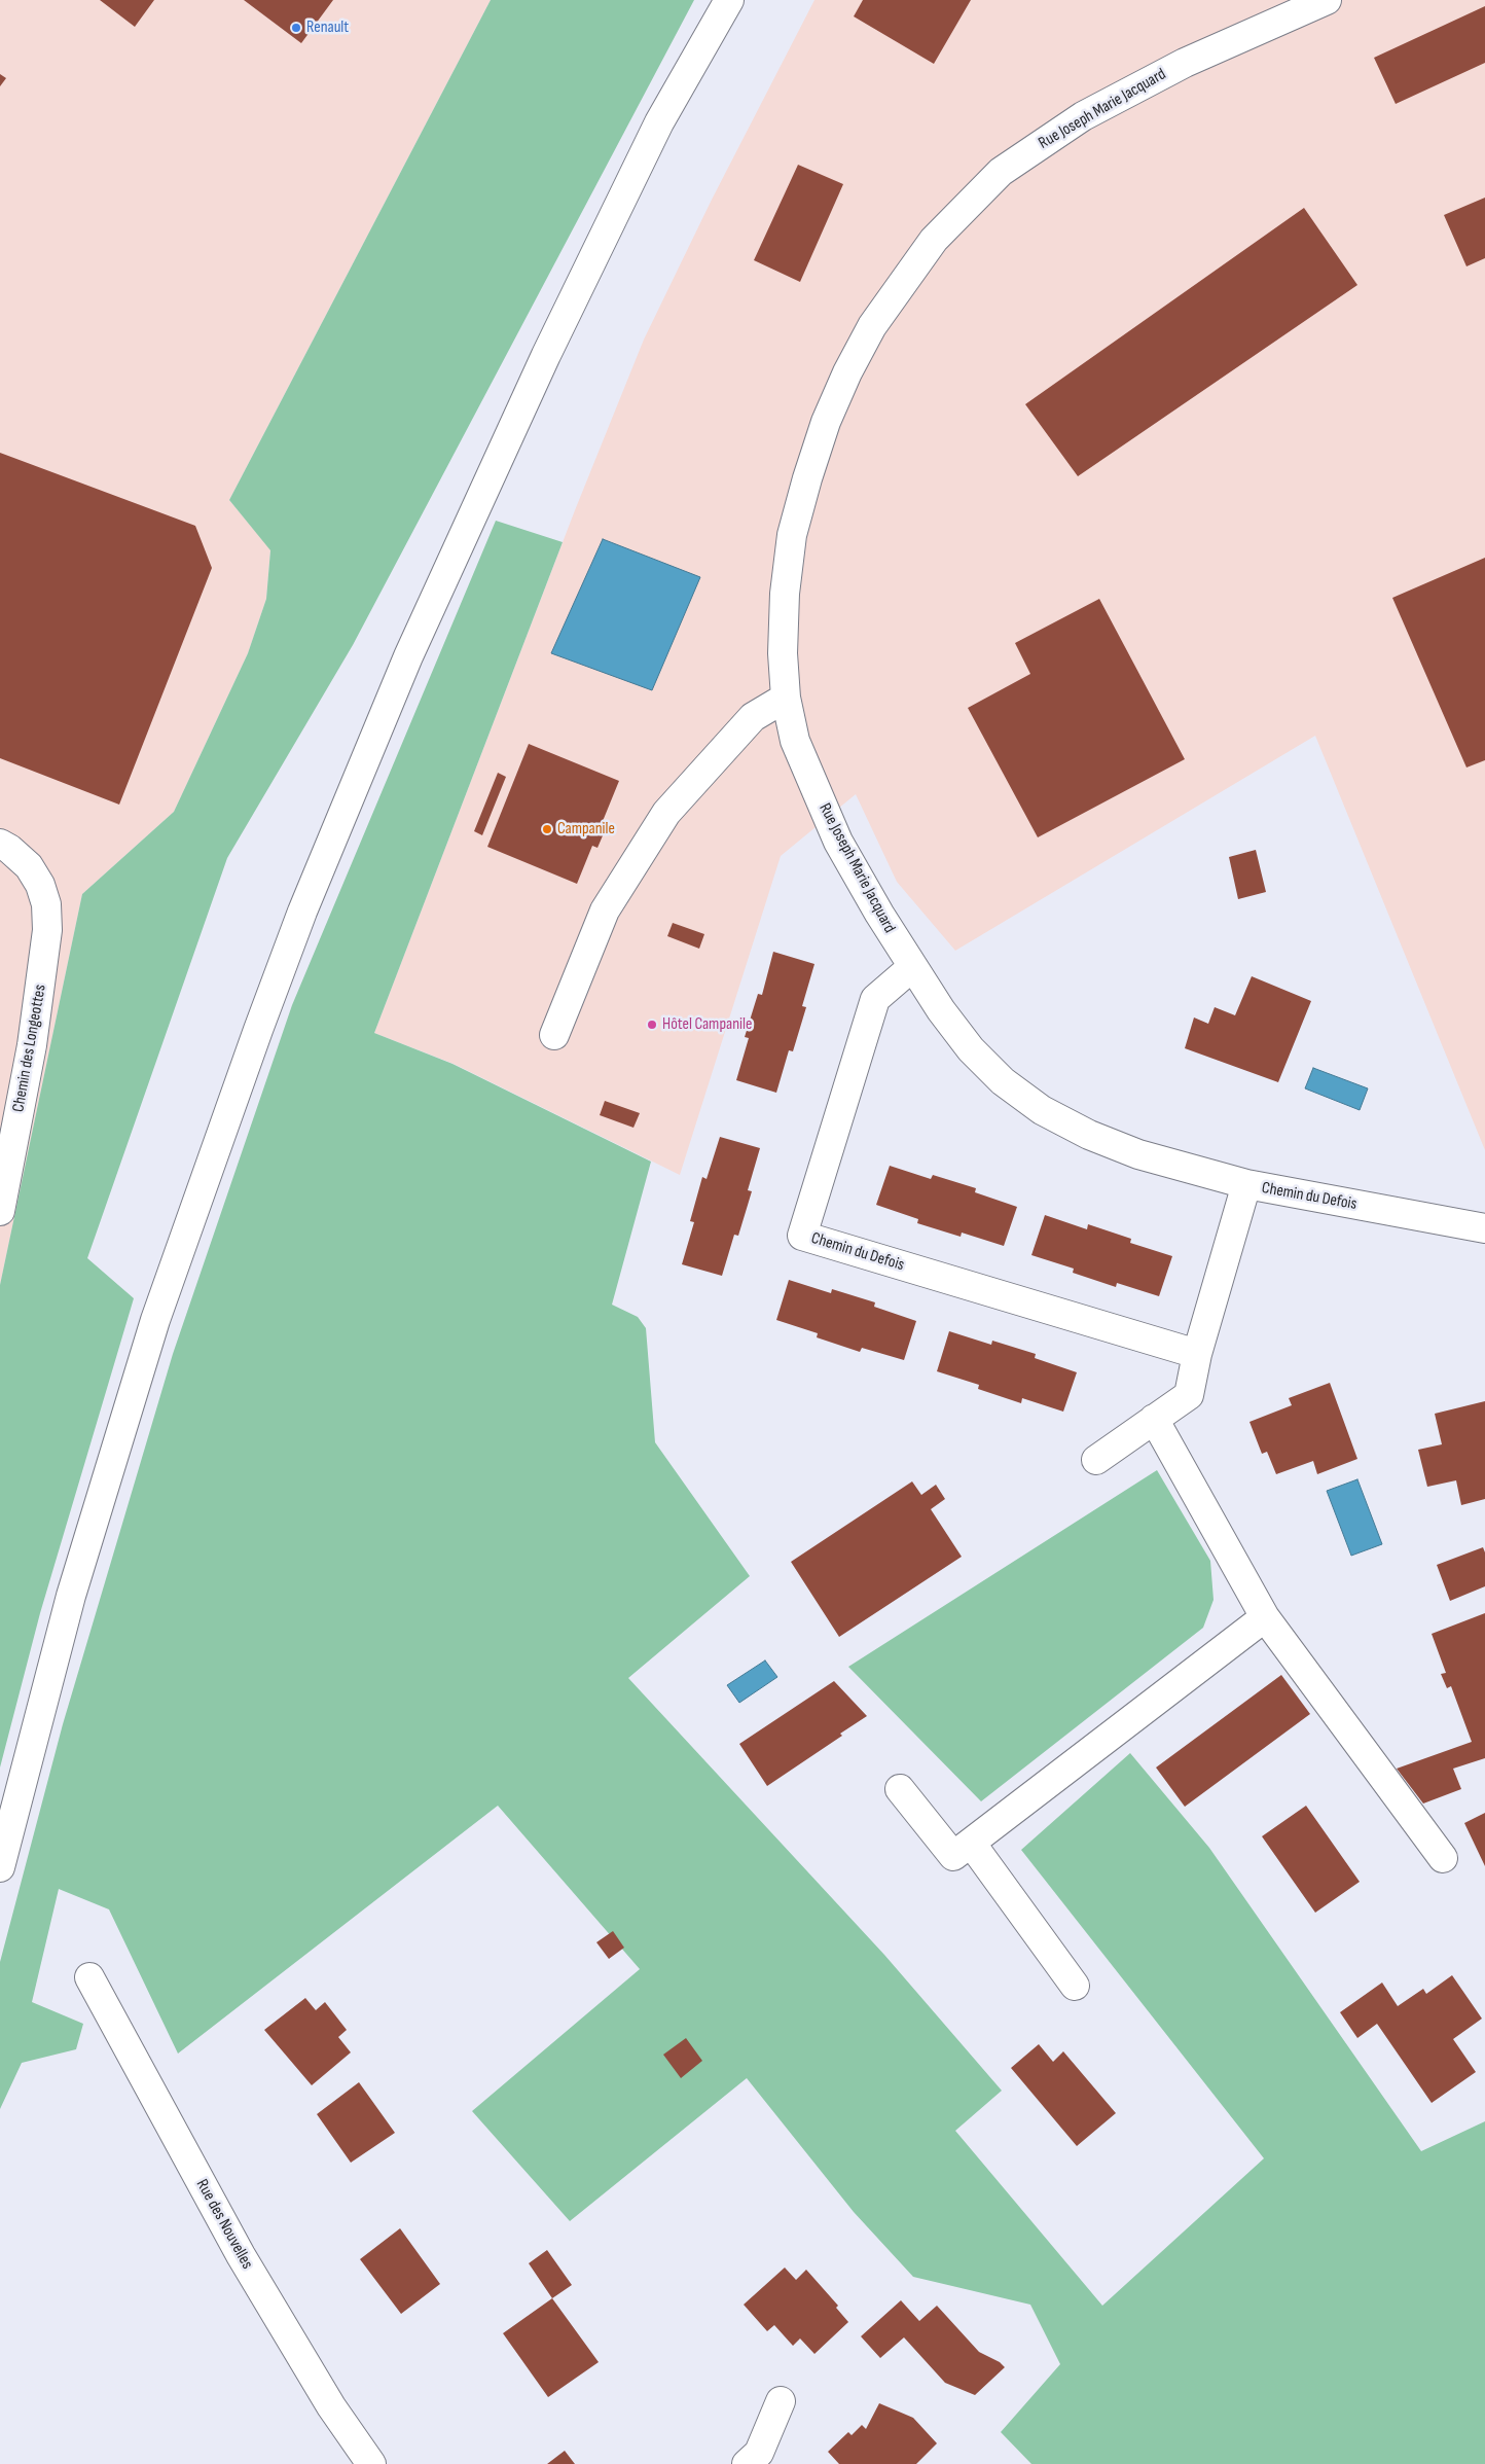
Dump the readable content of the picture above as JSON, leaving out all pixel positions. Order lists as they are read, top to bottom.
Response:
{
  "streets": {
    "street": [
      "Rue Joseph Marie Jacquard",
      "Chemin des Longeottes",
      "Chemin du Defois",
      "Rue des Nouvelles"
    ]
  },
  "crossings": [
    ["Rue Joseph Marie Jacquard", "Chemin du Defois"]
  ],
  "places": ["Renault", "Campanile", "Hôtel Campanile"]
}
